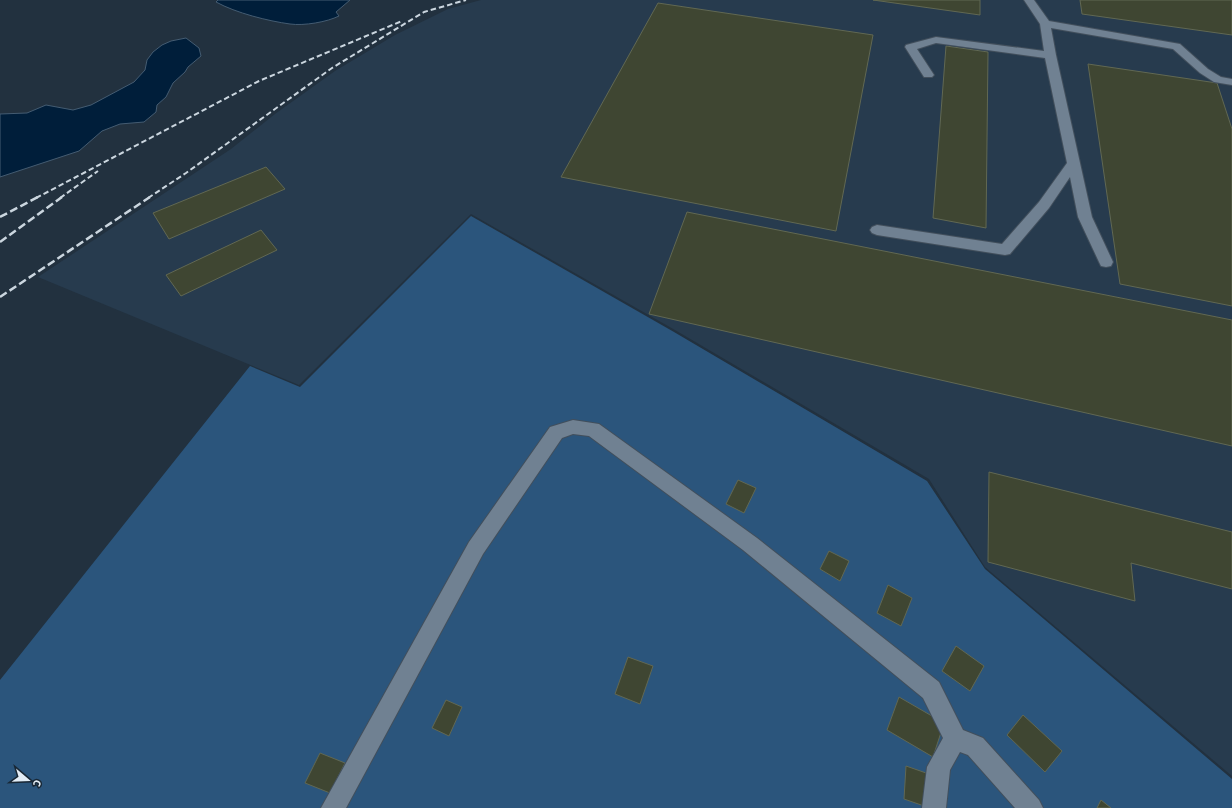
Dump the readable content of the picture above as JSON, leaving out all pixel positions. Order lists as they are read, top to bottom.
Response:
{
  "north": "right"
}
